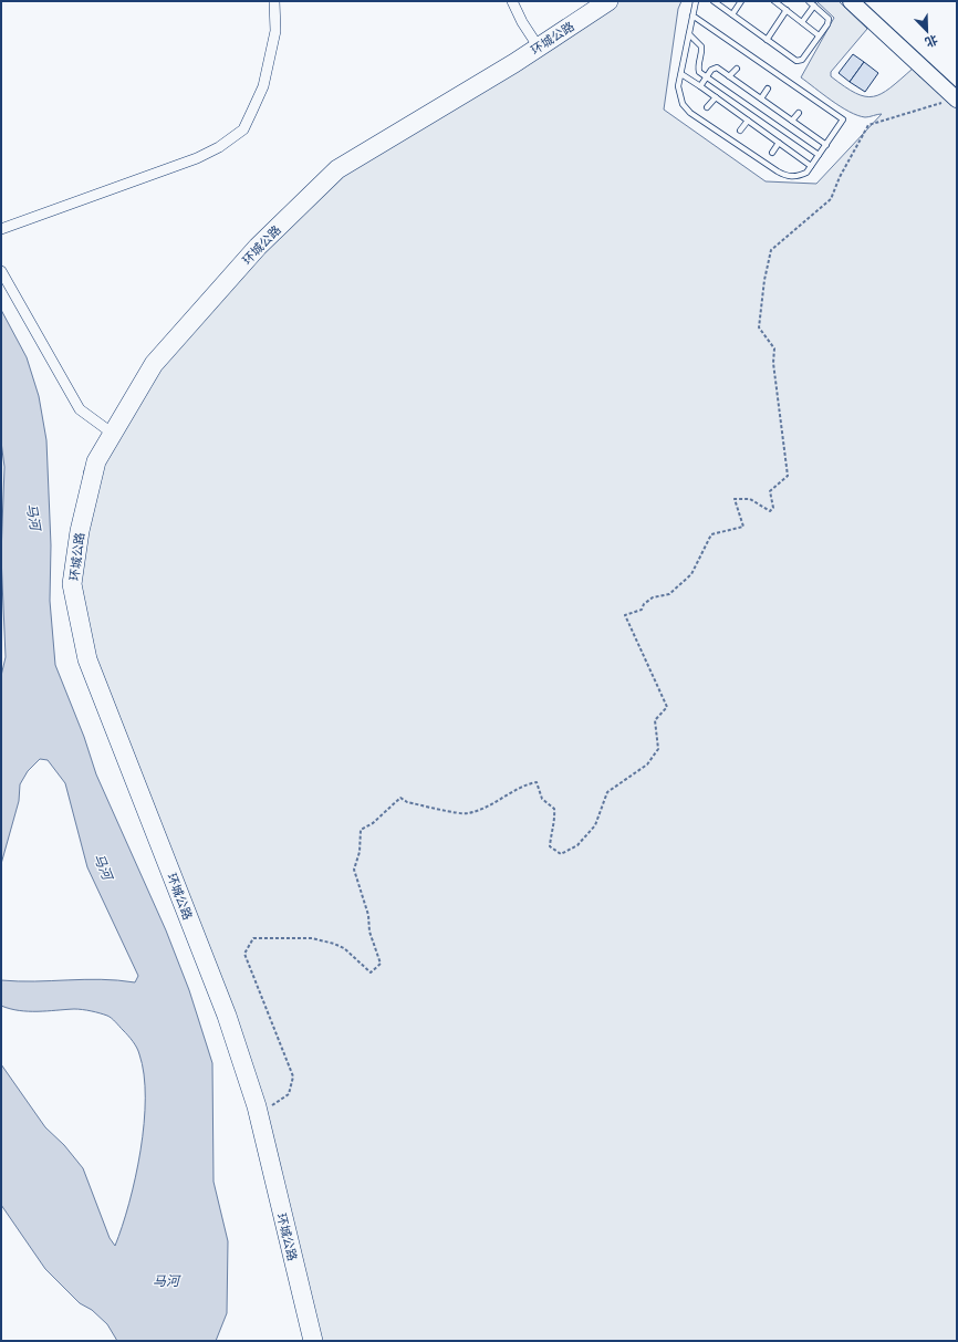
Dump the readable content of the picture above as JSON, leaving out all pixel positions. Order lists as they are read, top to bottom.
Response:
{
  "streets": {
    "highway": ["环城公路"]
  },
  "water": ["马河"],
  "north": "bottom right"
}
